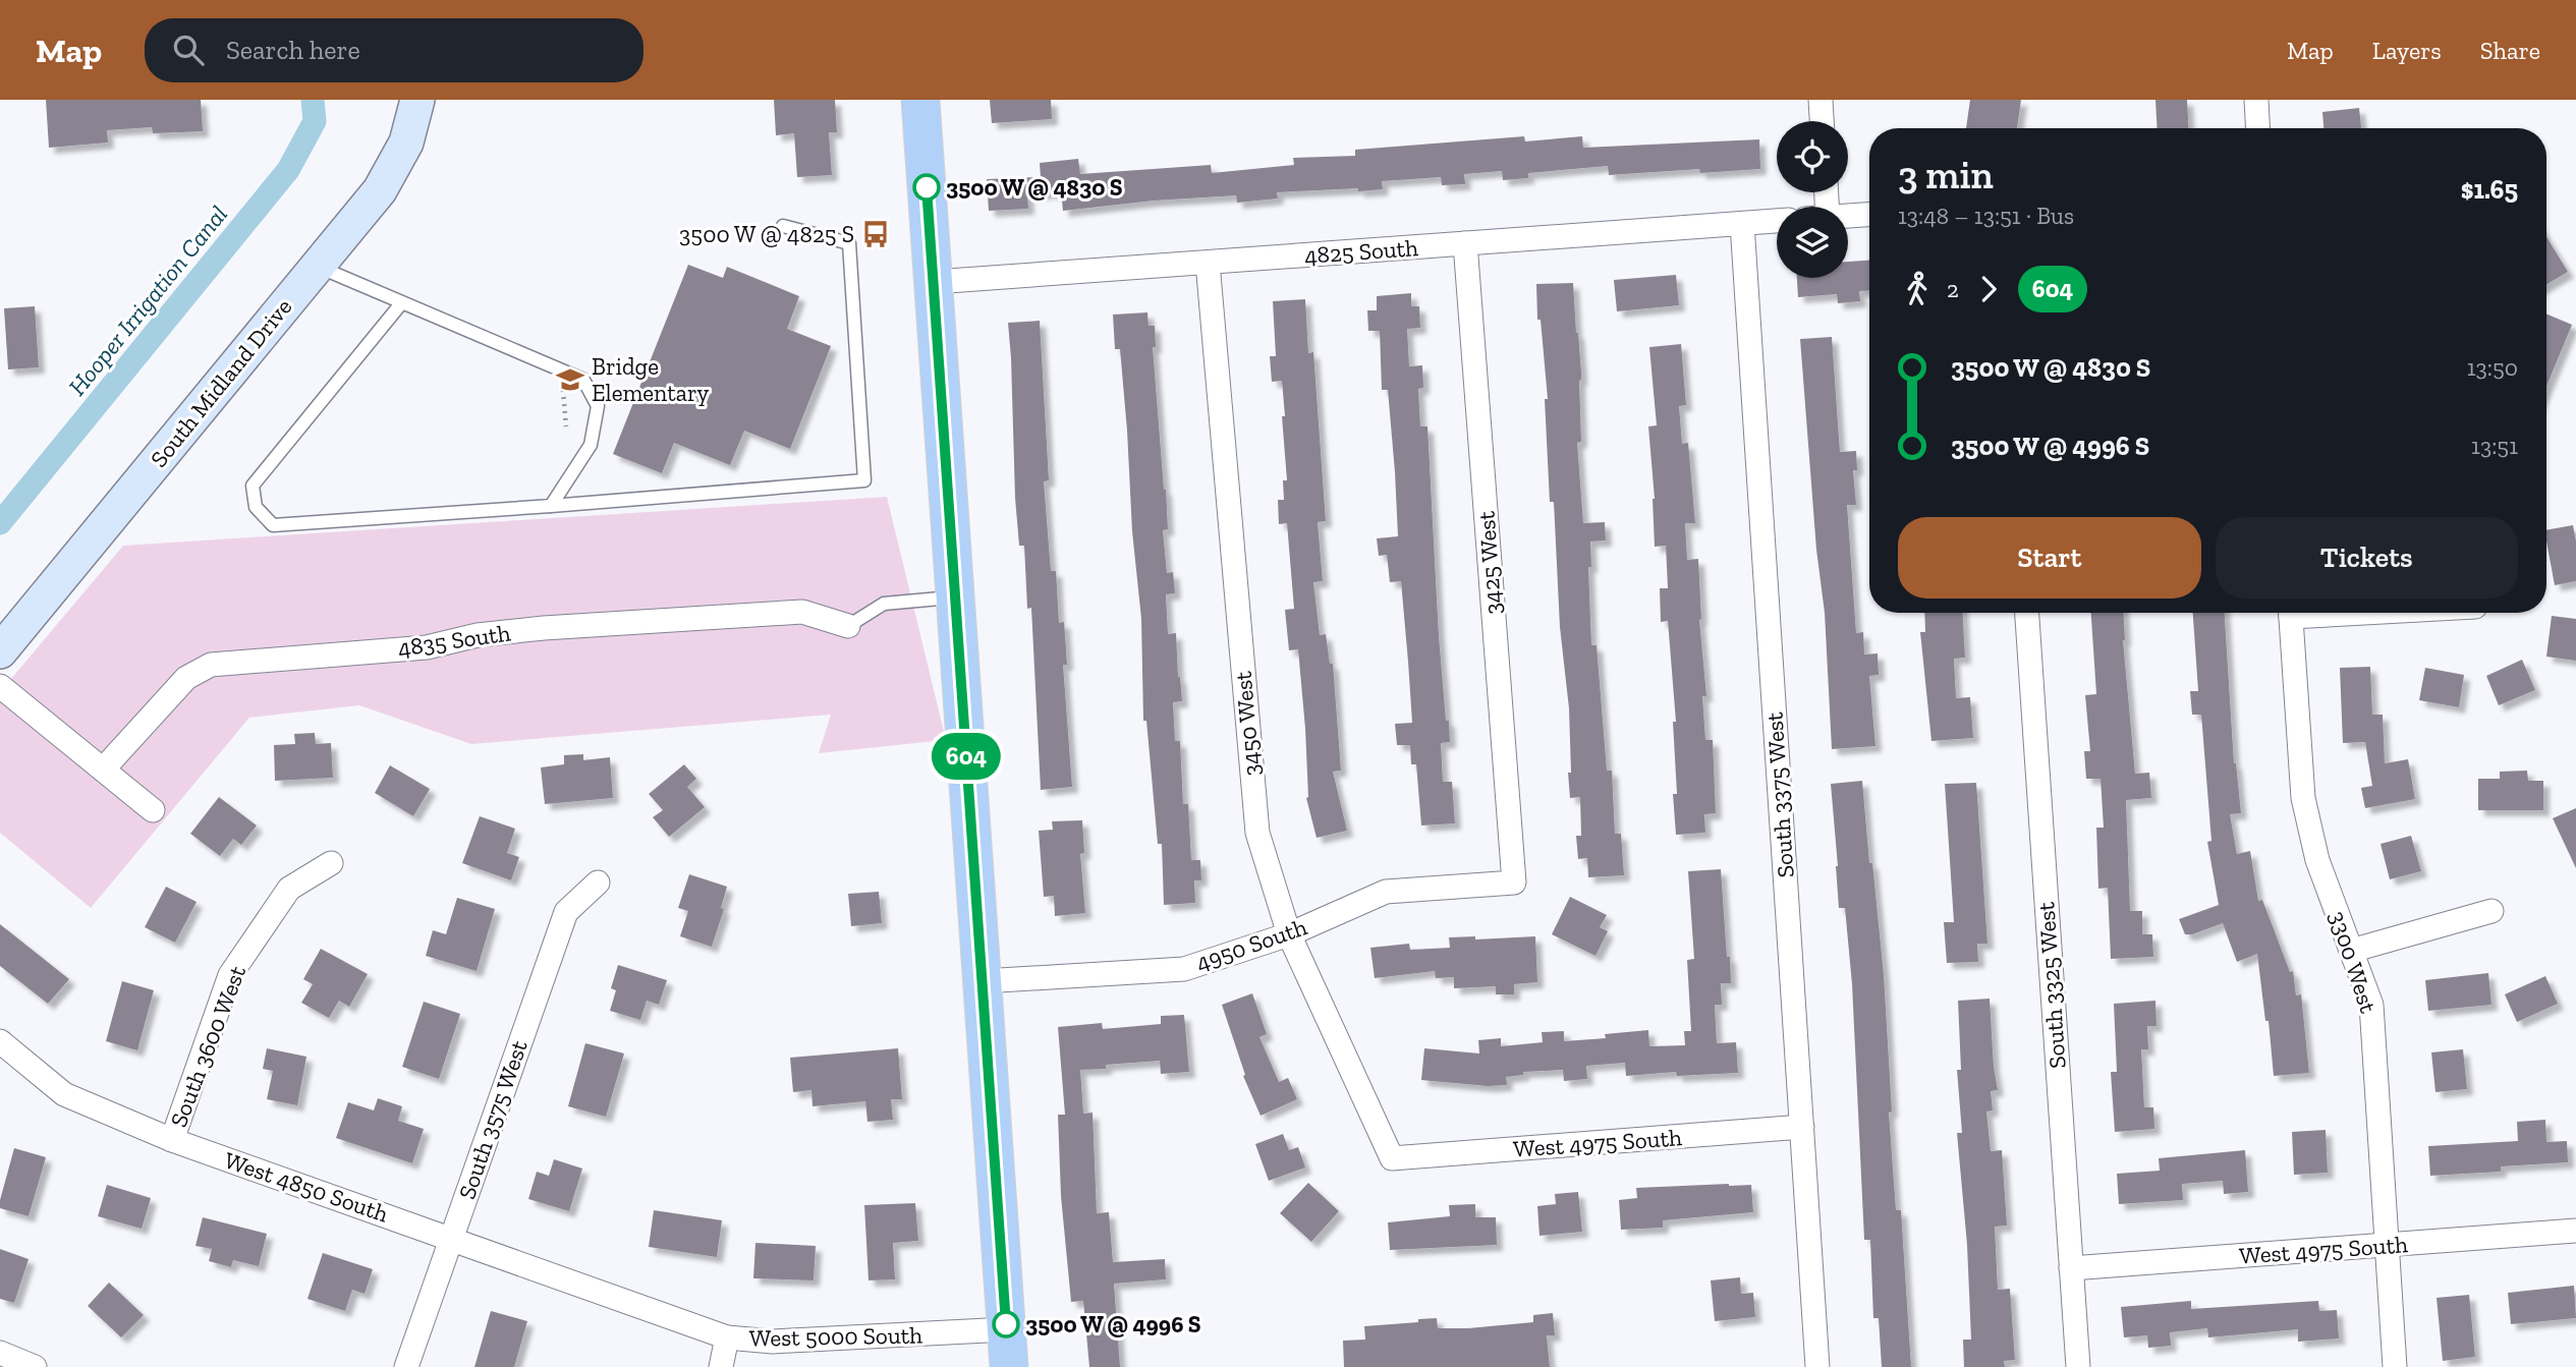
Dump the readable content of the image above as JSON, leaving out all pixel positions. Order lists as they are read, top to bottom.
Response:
{
  "streets": {
    "street": [
      "4825 South",
      "South Midland Drive",
      "3425 West",
      "4835 South",
      "3450 West",
      "South 3375 West",
      "4950 South",
      "3300 West",
      "South 3325 West",
      "South 3600 West",
      "South 3575 West",
      "West 4975 South",
      "West 4850 South",
      "West 5000 South"
    ]
  },
  "crossings": [
    ["4825 South", "3425 West"],
    ["4825 South", "3450 West"],
    ["4825 South", "South 3375 West"],
    ["3425 West", "4950 South"],
    ["3450 West", "4950 South"],
    ["3450 West", "West 4975 South"],
    ["South 3375 West", "West 4975 South"],
    ["3300 West", "West 4975 South"],
    ["South 3325 West", "West 4975 South"],
    ["South 3600 West", "West 4850 South"],
    ["South 3575 West", "West 4850 South"],
    ["West 4850 South", "West 5000 South"]
  ],
  "water": ["Hooper Irrigation Canal"],
  "places": {
    "other": ["3500 W @ 4830 S", "3500 W @ 4996 S"],
    "bus stop": ["3500 W @ 4825 S"],
    "school or university": ["Bridge Elementary"]
  },
  "lines": ["bus line 604"],
  "page": {
    "header": "Map",
    "search": "Search here",
    "nav": ["Map", "Layers", "Share"],
    "on_map": "604",
    "heading": ["3 min", "13:48 – 13:51 · Bus", "$1.65"],
    "legs": ["2", "604"],
    "list": [
      {
        "name": "3500 W @ 4830 S",
        "value": "13:50"
      },
      {
        "name": "3500 W @ 4996 S",
        "value": "13:51"
      }
    ],
    "buttons": ["Start", "Tickets"]
  }
}
